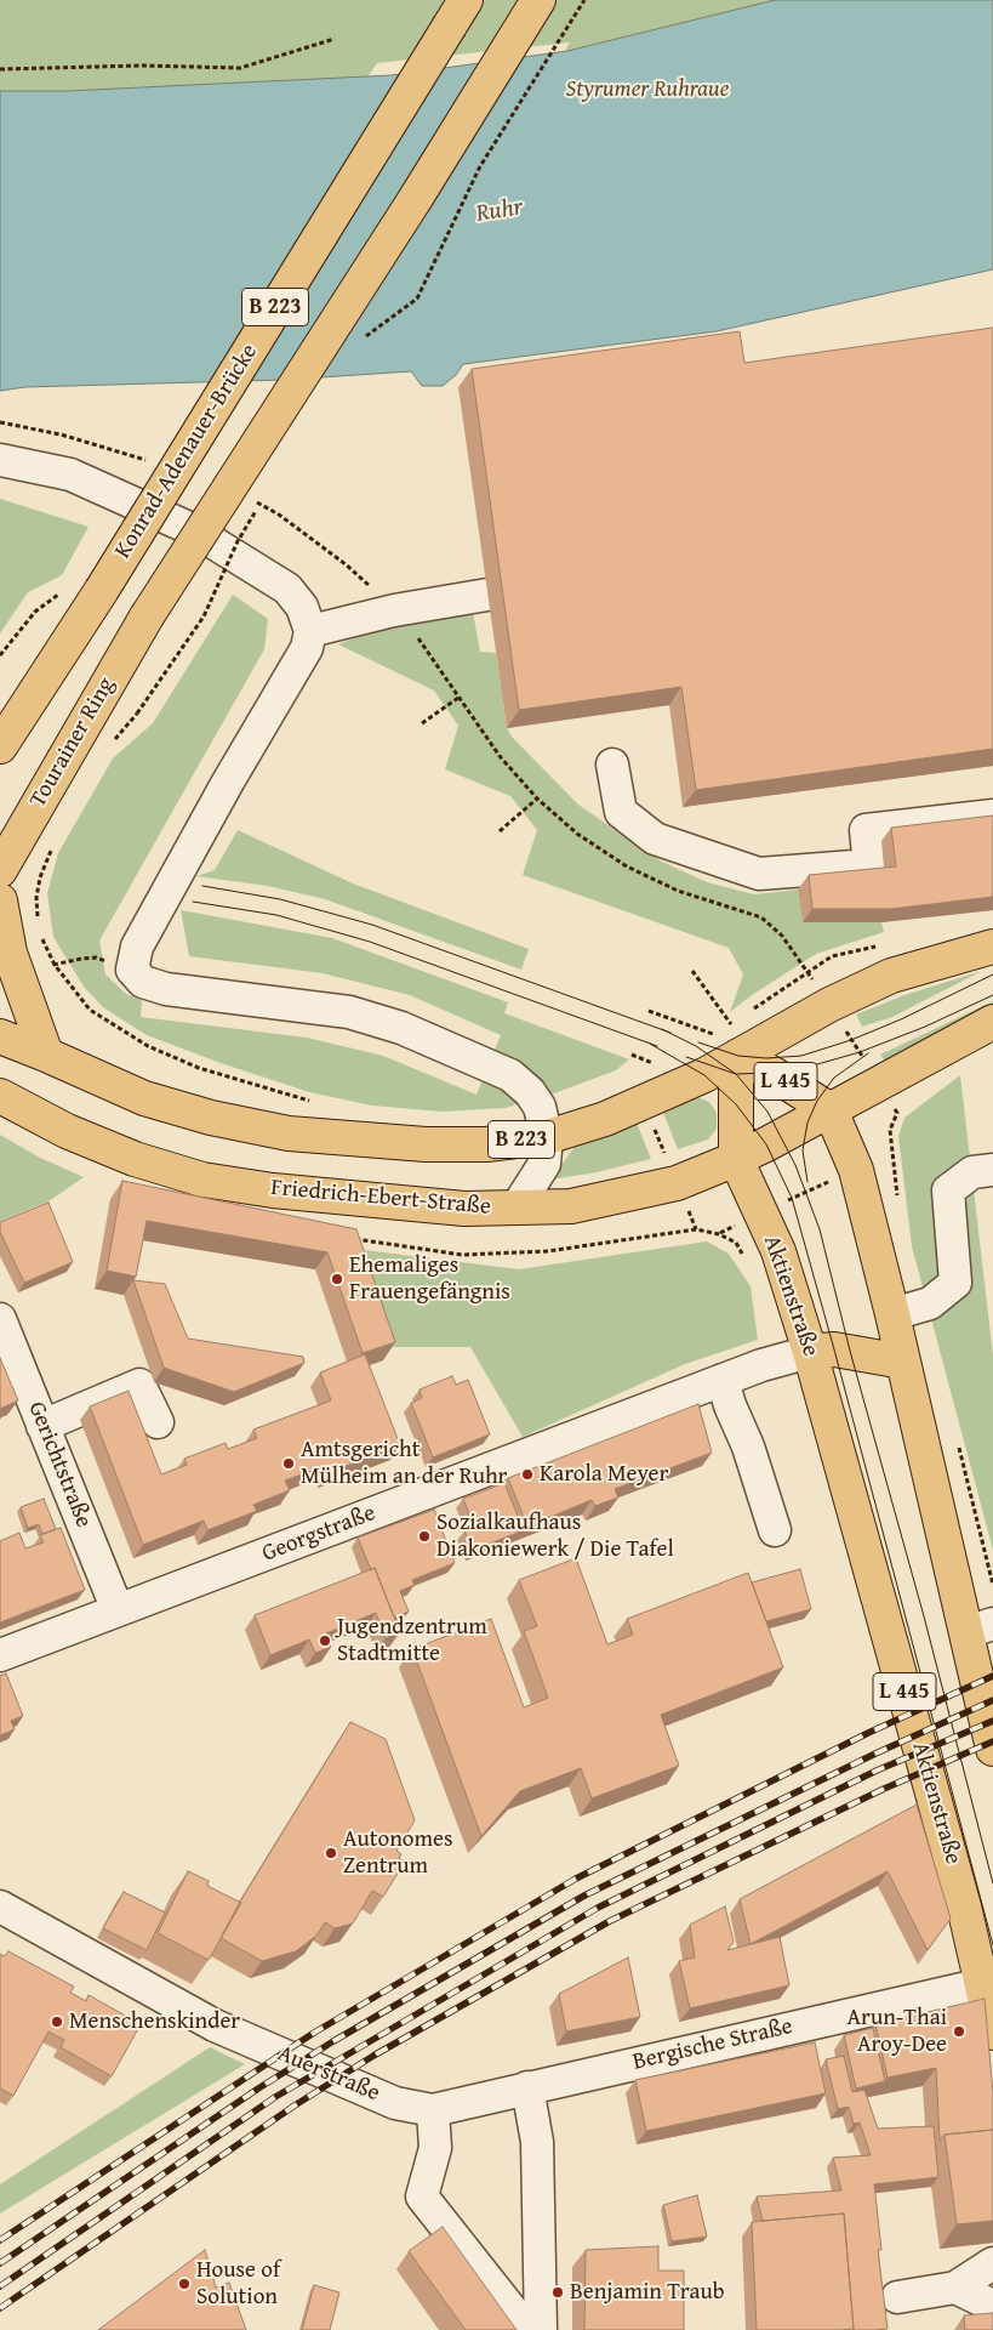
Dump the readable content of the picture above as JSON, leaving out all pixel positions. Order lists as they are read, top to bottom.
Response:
{
  "streets": {
    "main road": [
      "B 223",
      "Konrad-Adenauer-Brücke",
      "Tourainer Ring",
      "L 445",
      "Friedrich-Ebert-Straße",
      "Aktienstraße"
    ],
    "street": [
      "Gerichtstraße",
      "Georgstraße",
      "Bergische Straße",
      "Auerstraße"
    ]
  },
  "crossings": [
    ["B 223", "L 445"],
    ["B 223", "Aktienstraße"],
    ["L 445", "Friedrich-Ebert-Straße"],
    ["L 445", "Aktienstraße"],
    ["Friedrich-Ebert-Straße", "Aktienstraße"],
    ["Aktienstraße", "Georgstraße"],
    ["Aktienstraße", "Bergische Straße"],
    ["Gerichtstraße", "Georgstraße"],
    ["Bergische Straße", "Auerstraße"]
  ],
  "water": ["Ruhr"],
  "parks": ["Styrumer Ruhraue"],
  "places": [
    "Ehemaliges Frauengefängnis",
    "Amtsgericht Mülheim an der Ruhr",
    "Karola Meyer",
    "Sozialkaufhaus Diakoniewerk / Die Tafel",
    "Jugendzentrum Stadtmitte",
    "Autonomes Zentrum",
    "Menschenskinder",
    "Arun-Thai Aroy-Dee",
    "House of Solution",
    "Benjamin Traub"
  ]
}
